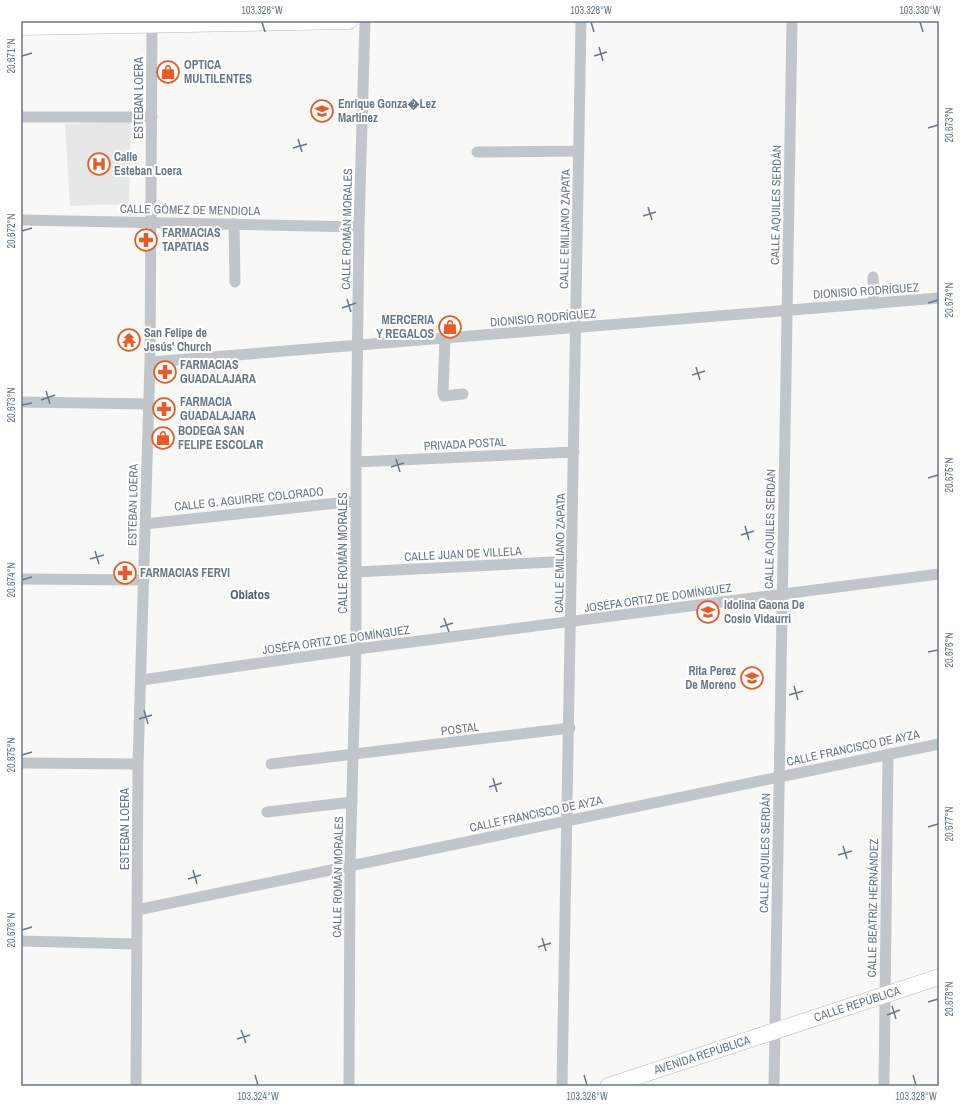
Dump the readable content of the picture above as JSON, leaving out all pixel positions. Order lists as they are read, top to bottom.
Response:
{
  "streets": {
    "street": [
      "ESTEBAN LOERA",
      "CALLE AQUILES SERDÁN",
      "CALLE GÓMEZ DE MENDIOLA",
      "CALLE ROMÁN MORALES",
      "CALLE EMILIANO ZAPATA",
      "DIONISIO RODRÍGUEZ",
      "PRIVADA POSTAL",
      "CALLE G. AGUIRRE COLORADO",
      "CALLE JUAN DE VILLELA",
      "JOSÉFA ORTIZ DE DOMÍNGUEZ",
      "POSTAL",
      "CALLE FRANCISCO DE AYZA",
      "CALLE BEATRIZ HERNÁNDEZ",
      "CALLE REPÚBLICA",
      "AVENIDA REPÚBLICA"
    ]
  },
  "crossings": [
    ["ESTEBAN LOERA", "CALLE GÓMEZ DE MENDIOLA"],
    ["ESTEBAN LOERA", "DIONISIO RODRÍGUEZ"],
    ["ESTEBAN LOERA", "CALLE G. AGUIRRE COLORADO"],
    ["ESTEBAN LOERA", "JOSÉFA ORTIZ DE DOMÍNGUEZ"],
    ["ESTEBAN LOERA", "CALLE FRANCISCO DE AYZA"],
    ["CALLE AQUILES SERDÁN", "DIONISIO RODRÍGUEZ"],
    ["CALLE AQUILES SERDÁN", "JOSÉFA ORTIZ DE DOMÍNGUEZ"],
    ["CALLE AQUILES SERDÁN", "CALLE FRANCISCO DE AYZA"],
    ["CALLE AQUILES SERDÁN", "CALLE REPÚBLICA"],
    ["CALLE AQUILES SERDÁN", "AVENIDA REPÚBLICA"],
    ["CALLE GÓMEZ DE MENDIOLA", "CALLE ROMÁN MORALES"],
    ["CALLE ROMÁN MORALES", "DIONISIO RODRÍGUEZ"],
    ["CALLE ROMÁN MORALES", "PRIVADA POSTAL"],
    ["CALLE ROMÁN MORALES", "CALLE G. AGUIRRE COLORADO"],
    ["CALLE ROMÁN MORALES", "CALLE JUAN DE VILLELA"],
    ["CALLE ROMÁN MORALES", "JOSÉFA ORTIZ DE DOMÍNGUEZ"],
    ["CALLE ROMÁN MORALES", "POSTAL"],
    ["CALLE ROMÁN MORALES", "CALLE FRANCISCO DE AYZA"],
    ["CALLE EMILIANO ZAPATA", "DIONISIO RODRÍGUEZ"],
    ["CALLE EMILIANO ZAPATA", "PRIVADA POSTAL"],
    ["CALLE EMILIANO ZAPATA", "CALLE JUAN DE VILLELA"],
    ["CALLE EMILIANO ZAPATA", "JOSÉFA ORTIZ DE DOMÍNGUEZ"],
    ["CALLE EMILIANO ZAPATA", "POSTAL"],
    ["CALLE EMILIANO ZAPATA", "CALLE FRANCISCO DE AYZA"],
    ["CALLE FRANCISCO DE AYZA", "CALLE BEATRIZ HERNÁNDEZ"],
    ["CALLE BEATRIZ HERNÁNDEZ", "CALLE REPÚBLICA"],
    ["CALLE REPÚBLICA", "AVENIDA REPÚBLICA"]
  ],
  "districts": ["Oblatos"],
  "places": {
    "shop": ["OPTICA MULTILENTES", "MERCERIA Y REGALOS", "BODEGA SAN FELIPE ESCOLAR"],
    "school or university": ["Enrique Gonza�Lez Martinez", "Idolina Gaona De Cosio Vidaurri", "Rita Perez De Moreno"],
    "hospital": ["Calle Esteban Loera"],
    "pharmacy": [
      "FARMACIAS TAPATIAS",
      "FARMACIAS GUADALAJARA",
      "FARMACIA GUADALAJARA",
      "FARMACIAS FERVI"
    ],
    "temple": ["San Felipe de Jesús' Church"]
  },
  "coordinates": [
    "103.326°W",
    "103.328°W",
    "103.330°W",
    "20.671°N",
    "20.673°N",
    "20.672°N",
    "20.674°N",
    "20.675°N",
    "20.676°N",
    "20.677°N",
    "20.678°N",
    "103.324°W"
  ]
}
